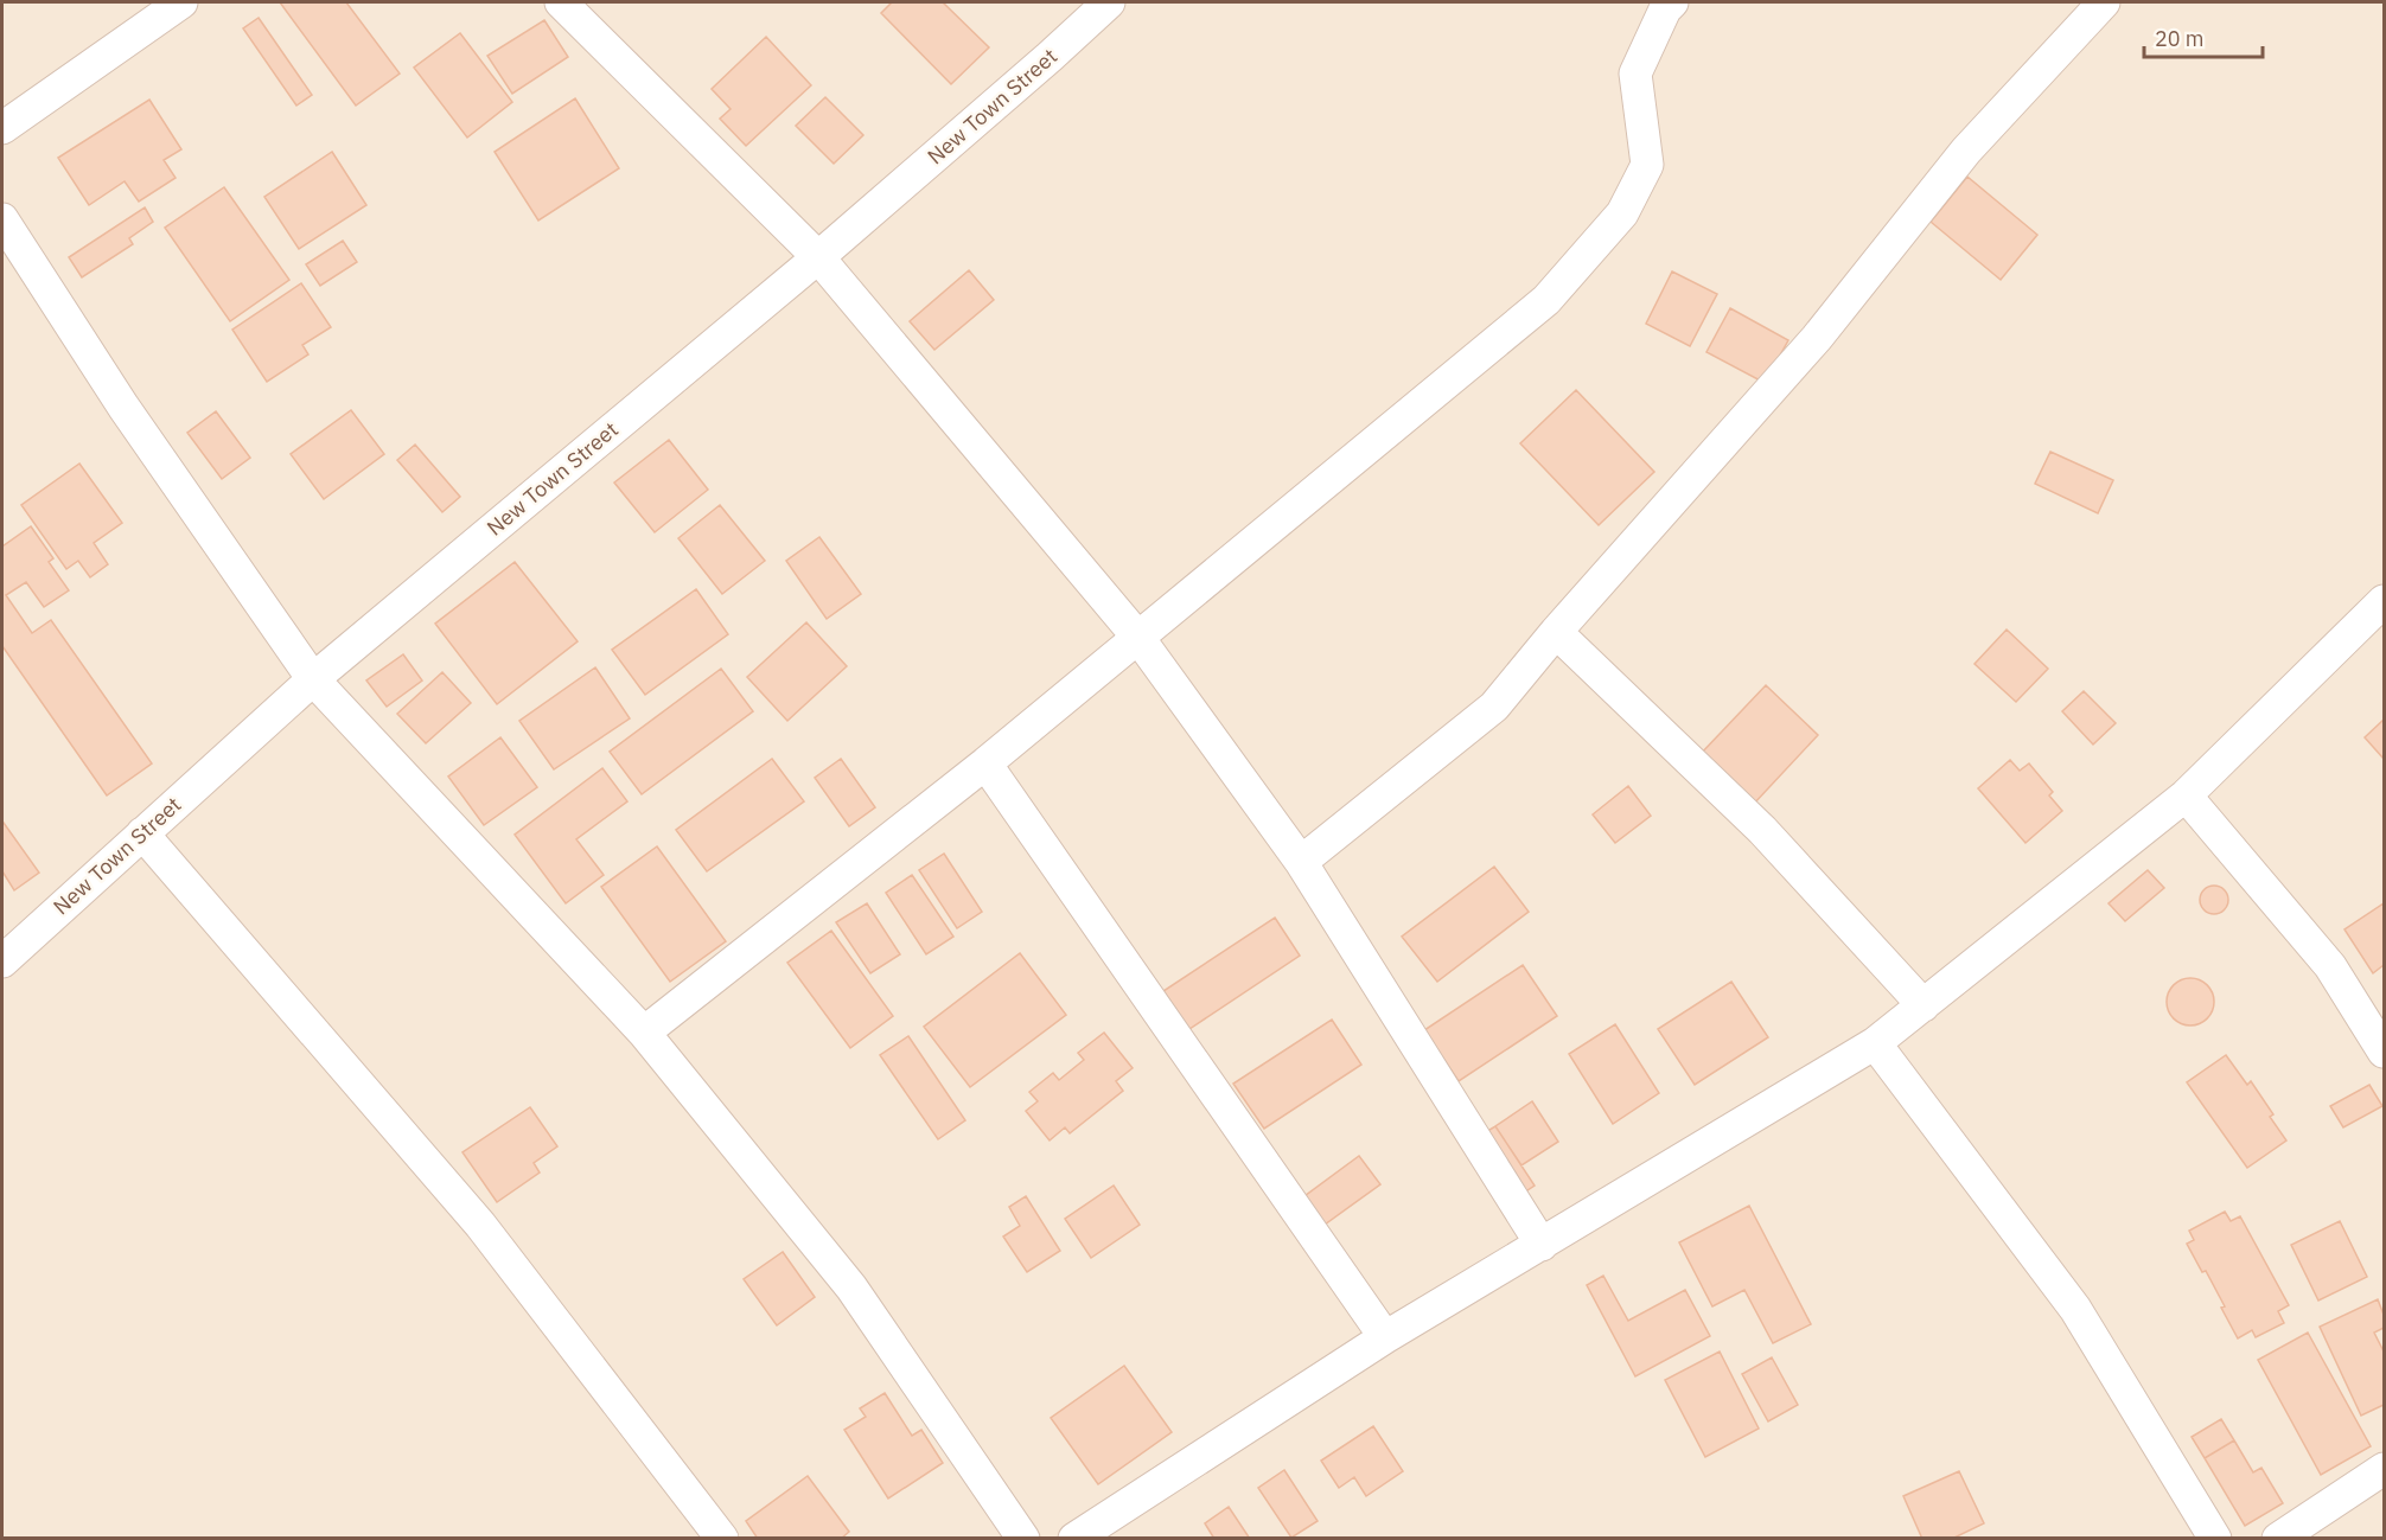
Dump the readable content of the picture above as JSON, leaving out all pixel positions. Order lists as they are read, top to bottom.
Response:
{
  "streets": {
    "street": ["New Town Street"]
  },
  "scale_bar": "20 m"
}
